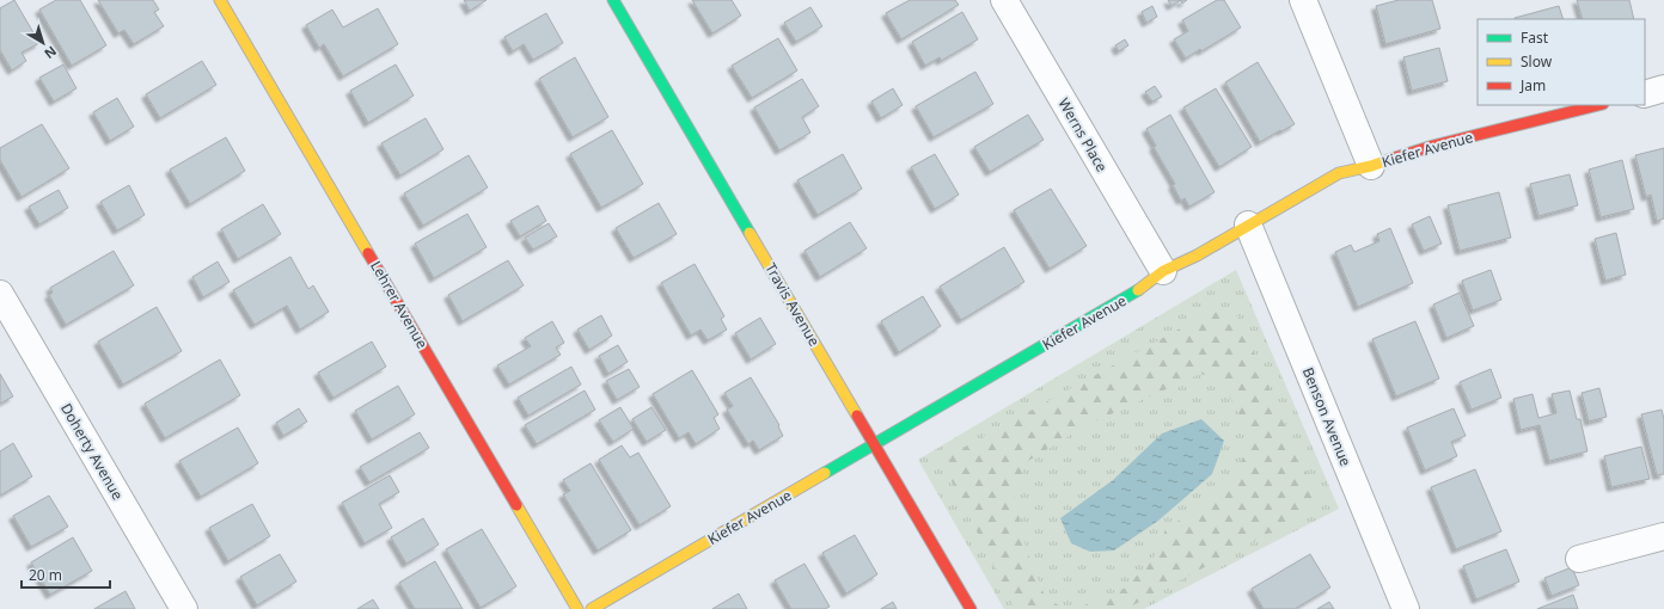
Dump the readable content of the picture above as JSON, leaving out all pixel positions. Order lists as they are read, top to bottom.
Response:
{
  "streets": {
    "street": [
      "Werns Place",
      "Kiefer Avenue",
      "Lehrer Avenue",
      "Travis Avenue",
      "Benson Avenue",
      "Doherty Avenue"
    ]
  },
  "crossings": [
    ["Werns Place", "Kiefer Avenue"],
    ["Kiefer Avenue", "Travis Avenue"],
    ["Kiefer Avenue", "Benson Avenue"]
  ],
  "legend": ["Fast", "Slow", "Jam"],
  "scale_bar": "20 m",
  "north": "bottom right"
}
